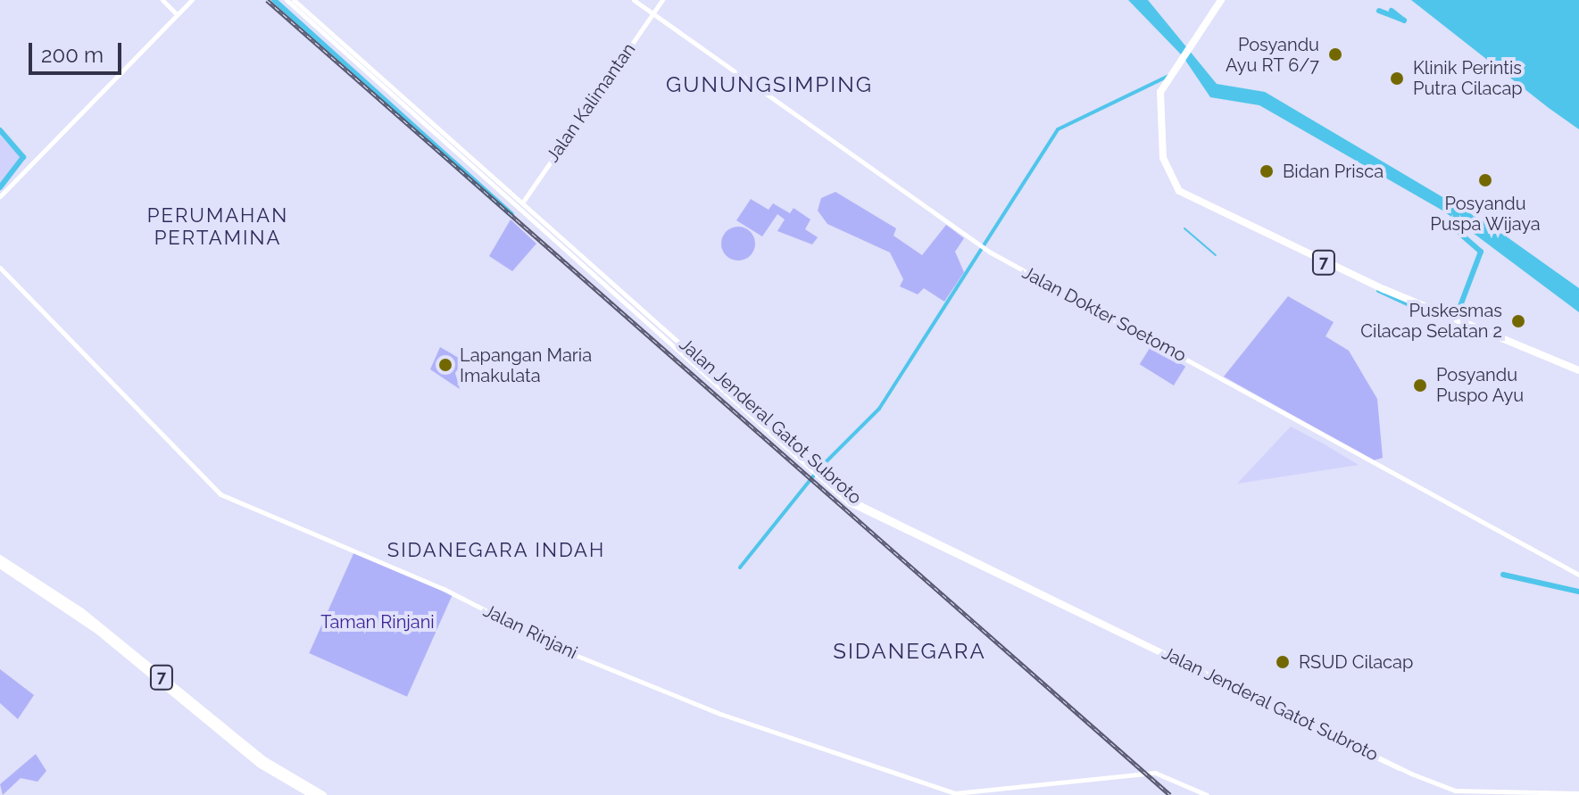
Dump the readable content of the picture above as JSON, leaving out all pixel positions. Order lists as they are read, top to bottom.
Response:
{
  "streets": {
    "highway": ["7"],
    "street": [
      "Jalan Kalimantan",
      "Jalan Dokter Soetomo",
      "Jalan Jenderal Gatot Subroto",
      "Jalan Rinjani"
    ]
  },
  "crossings": [
    ["Jalan Kalimantan", "Jalan Dokter Soetomo"],
    ["Jalan Kalimantan", "Jalan Jenderal Gatot Subroto"]
  ],
  "districts": [
    "GUNUNGSIMPING",
    "PERUMAHAN PERTAMINA",
    "SIDANEGARA INDAH",
    "SIDANEGARA"
  ],
  "parks": ["Taman Rinjani"],
  "places": [
    "Posyandu Ayu RT 6/7",
    "Klinik Perintis Putra Cilacap",
    "Bidan Prisca",
    "Posyandu Puspa Wijaya",
    "Puskesmas Cilacap Selatan 2",
    "Lapangan Maria Imakulata",
    "Posyandu Puspo Ayu",
    "RSUD Cilacap"
  ],
  "scale_bar": "200 m"
}
